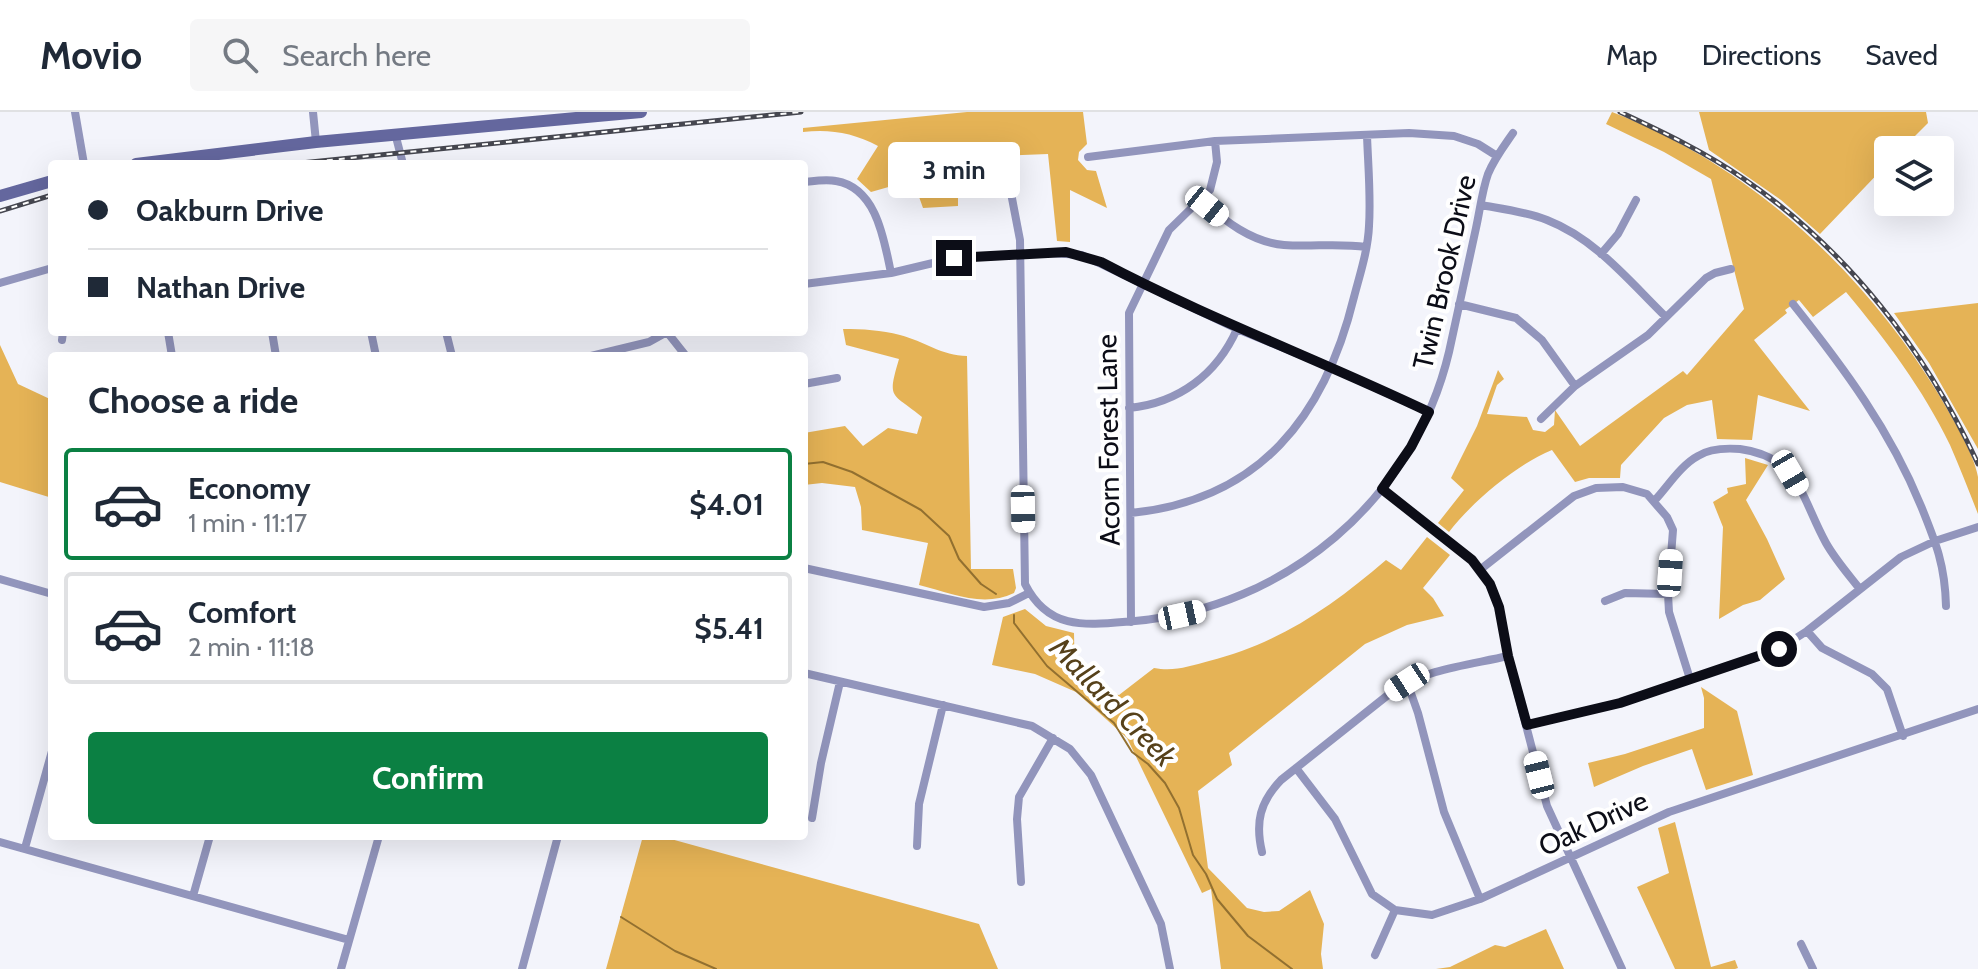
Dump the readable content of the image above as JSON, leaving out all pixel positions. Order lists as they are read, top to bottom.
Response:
{
  "streets": {
    "street": ["Twin Brook Drive", "Acorn Forest Lane", "Oak Drive"]
  },
  "crossings": [
    ["Twin Brook Drive", "Acorn Forest Lane"]
  ],
  "water": ["Mallard Creek"],
  "page": {
    "header": "Movio",
    "search": "Search here",
    "nav": ["Map", "Directions", "Saved"],
    "bubble": "3 min",
    "banner": ["Oakburn Drive", "Nathan Drive"],
    "heading": "Choose a ride",
    "list": [
      {
        "name": "Economy",
        "note": "1 min · 11:17",
        "value": "$4.01"
      },
      {
        "name": "Comfort",
        "note": "2 min · 11:18",
        "value": "$5.41"
      }
    ],
    "buttons": "Confirm"
  }
}
